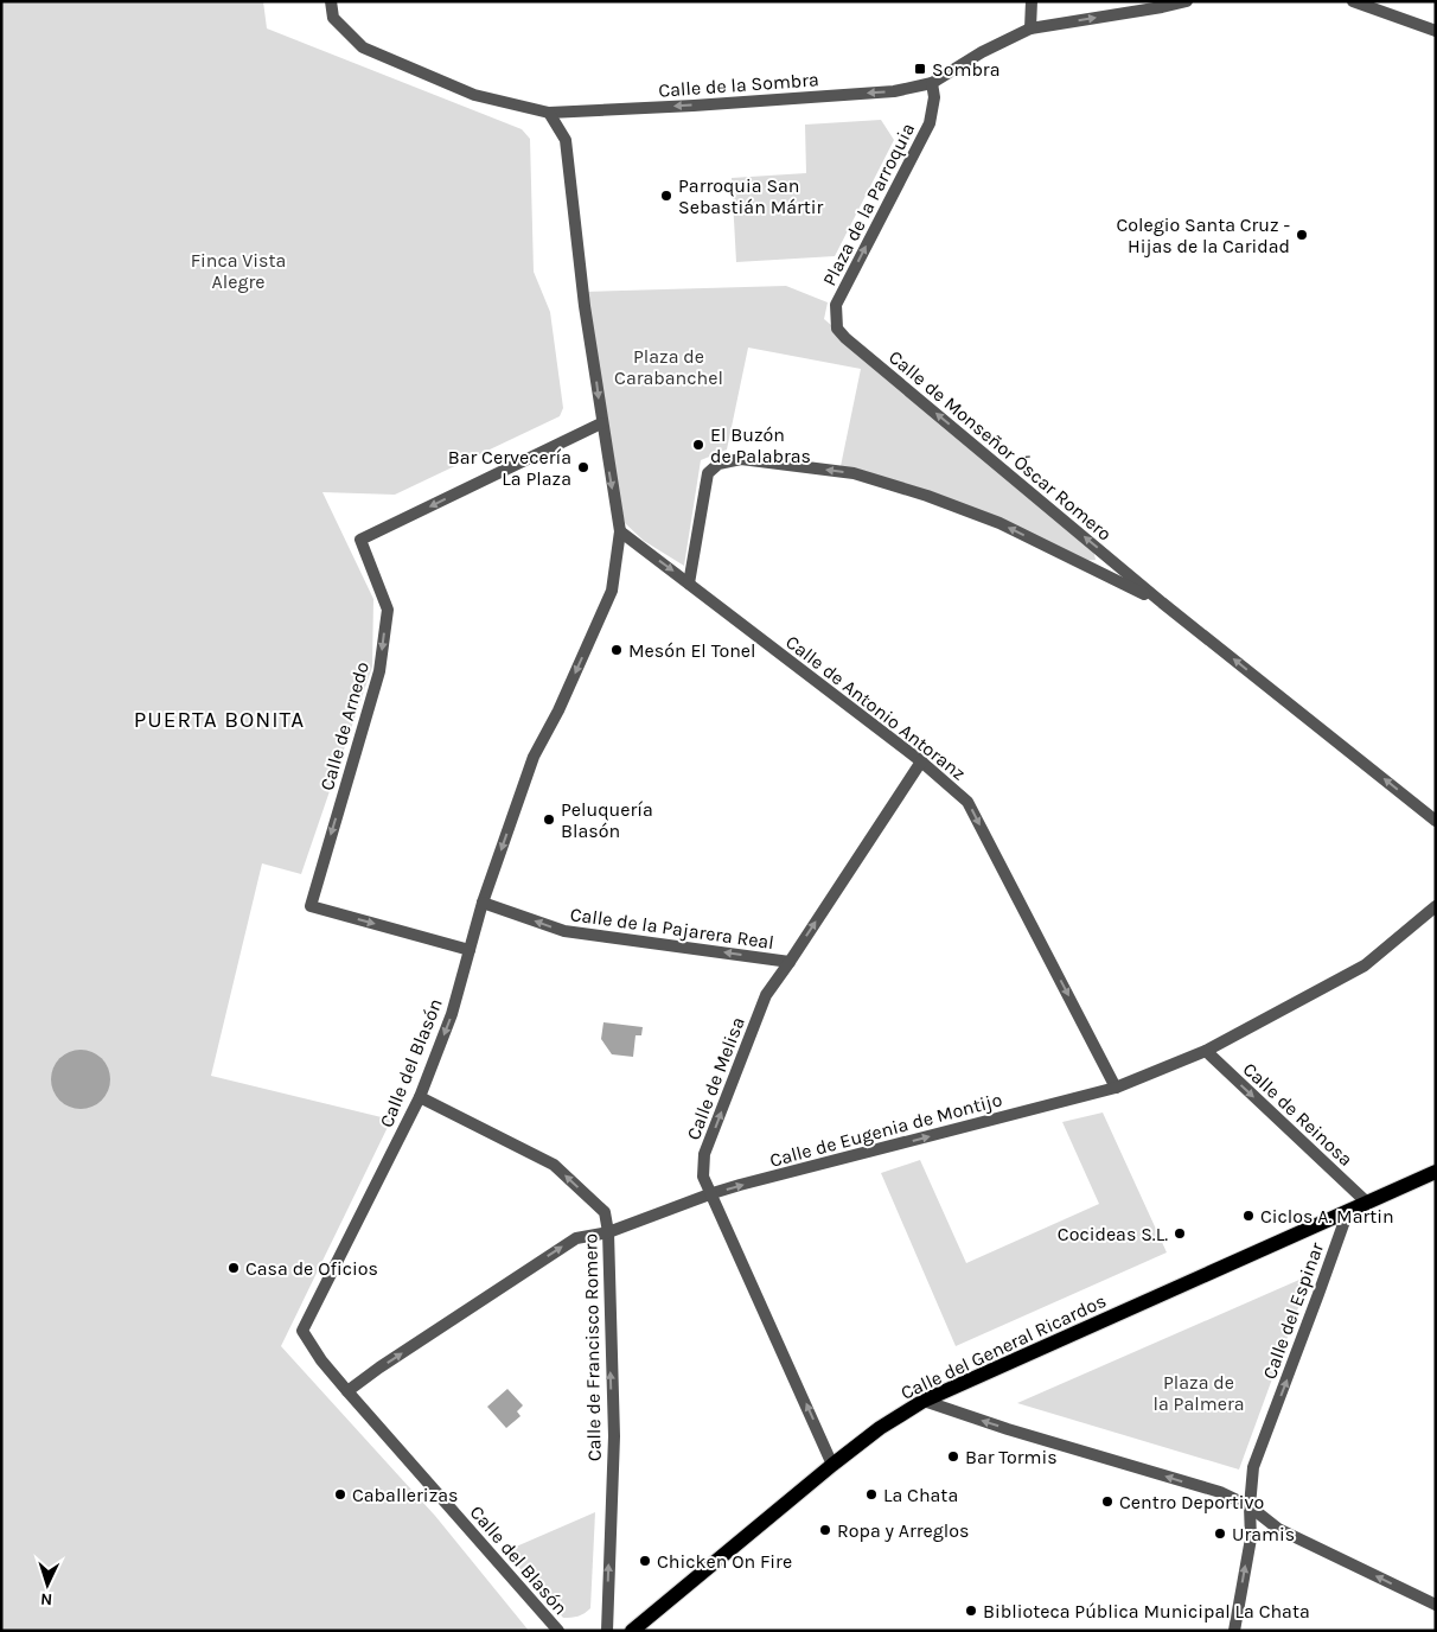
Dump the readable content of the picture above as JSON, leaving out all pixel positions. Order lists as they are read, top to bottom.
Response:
{
  "streets": {
    "main road": ["Calle del General Ricardos"],
    "street": [
      "Calle de la Sombra",
      "Plaza de la Parroquia",
      "Calle de Monseñor Óscar Romero",
      "Calle de Antonio Antoranz",
      "Calle de Arnedo",
      "Calle de la Pajarera Real",
      "Calle del Blasón",
      "Calle de Melisa",
      "Calle de Reinosa",
      "Calle de Eugenia de Montijo",
      "Calle del Espinar",
      "Calle de Francisco Romero"
    ]
  },
  "crossings": [
    ["Calle de la Sombra", "Plaza de la Parroquia"],
    ["Plaza de la Parroquia", "Calle de Monseñor Óscar Romero"],
    ["Calle de Monseñor Óscar Romero", "Calle de Antonio Antoranz"],
    ["Calle de Antonio Antoranz", "Calle del Blasón"],
    ["Calle de Antonio Antoranz", "Calle de Melisa"],
    ["Calle de Antonio Antoranz", "Calle de Eugenia de Montijo"],
    ["Calle de Arnedo", "Calle del Blasón"],
    ["Calle de la Pajarera Real", "Calle del Blasón"],
    ["Calle de la Pajarera Real", "Calle de Melisa"],
    ["Calle del Blasón", "Calle de Eugenia de Montijo"],
    ["Calle del Blasón", "Calle de Francisco Romero"],
    ["Calle de Melisa", "Calle de Eugenia de Montijo"],
    ["Calle de Melisa", "Calle del General Ricardos"],
    ["Calle de Reinosa", "Calle de Eugenia de Montijo"],
    ["Calle de Reinosa", "Calle del General Ricardos"],
    ["Calle de Eugenia de Montijo", "Calle de Francisco Romero"],
    ["Calle del Espinar", "Calle del General Ricardos"]
  ],
  "one_way": [
    "Plaza de la Parroquia",
    "Calle de Monseñor Óscar Romero",
    "Calle de Antonio Antoranz",
    "Calle de la Pajarera Real",
    "Calle del Blasón",
    "Calle de Melisa",
    "Calle de Reinosa",
    "Calle de Eugenia de Montijo",
    "Calle del Espinar",
    "Calle de Francisco Romero"
  ],
  "districts": ["PUERTA BONITA"],
  "parks": ["Finca Vista Alegre", "Plaza de Carabanchel", "Plaza de la Palmera"],
  "places": {
    "transit": ["Sombra"],
    "other": [
      "Parroquia San Sebastián Mártir",
      "Colegio Santa Cruz - Hijas de la Caridad",
      "El Buzón de Palabras",
      "Bar Cervecería La Plaza",
      "Mesón El Tonel",
      "Peluquería Blasón",
      "Ciclos A. Martin",
      "Cocideas S.L.",
      "Casa de Oficios",
      "Bar Tormis",
      "Caballerizas",
      "La Chata",
      "Centro Deportivo",
      "Ropa y Arreglos",
      "Uramis",
      "Chicken On Fire",
      "Biblioteca Pública Municipal La Chata"
    ]
  },
  "north": "bottom"
}
